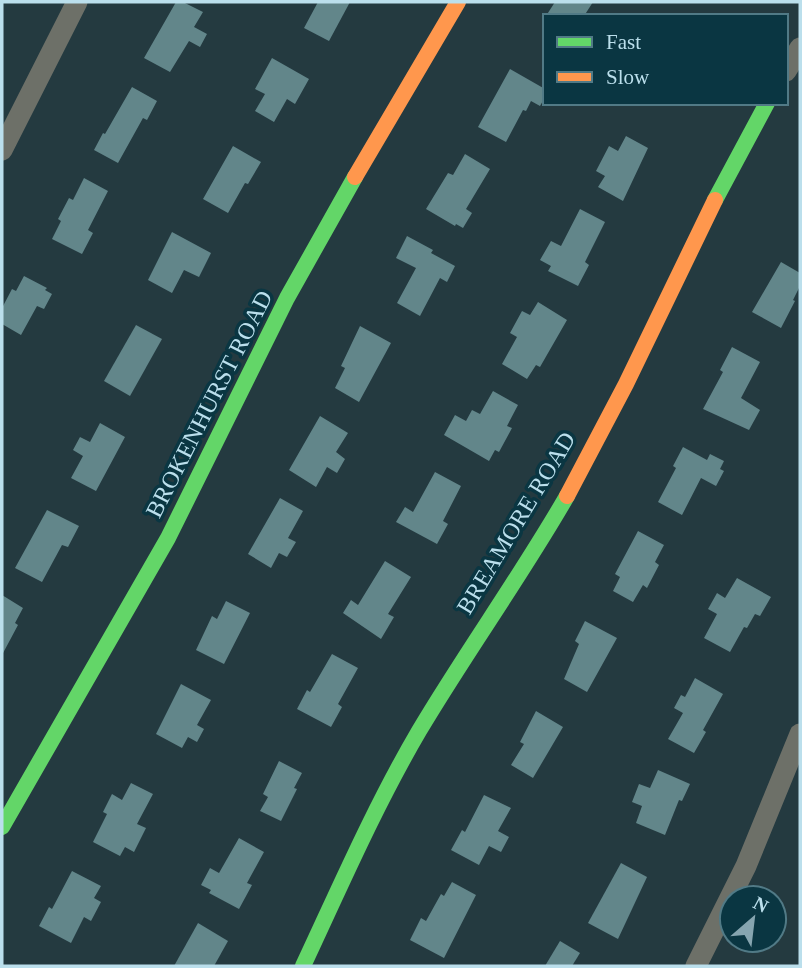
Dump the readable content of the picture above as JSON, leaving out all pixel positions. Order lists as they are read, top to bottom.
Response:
{
  "streets": {
    "street": ["BROKENHURST ROAD", "BREAMORE ROAD"]
  },
  "legend": ["Fast", "Slow"],
  "north": "top right"
}
